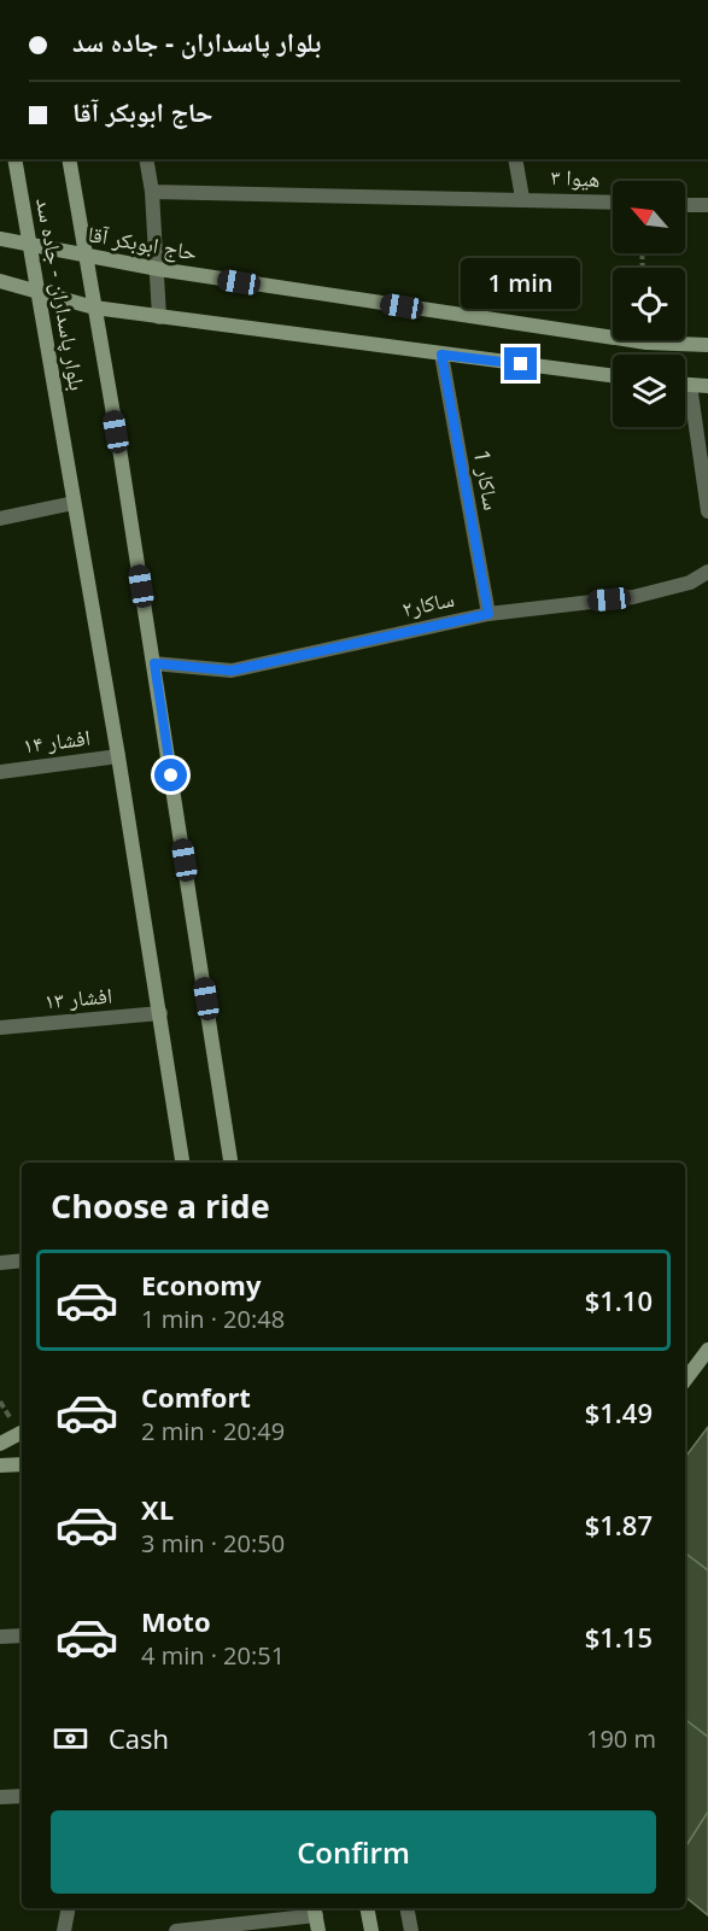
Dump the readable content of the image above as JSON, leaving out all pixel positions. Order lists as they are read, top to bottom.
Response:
{
  "streets": {
    "main road": ["حاج ابوبکر آقا", "بلوار پاسداران - جاده سد"],
    "street": [
      "هیوا ۳",
      "ساکار 1",
      "ساکار۲",
      "افشار ۱۴",
      "افشار ۱۳"
    ]
  },
  "crossings": [
    ["حاج ابوبکر آقا", "بلوار پاسداران - جاده سد"],
    ["بلوار پاسداران - جاده سد", "ساکار۲"],
    ["بلوار پاسداران - جاده سد", "افشار ۱۴"],
    ["بلوار پاسداران - جاده سد", "افشار ۱۳"],
    ["ساکار 1", "ساکار۲"]
  ],
  "north": "top left",
  "page": {
    "banner": ["بلوار پاسداران - جاده سد", "حاج ابوبکر آقا"],
    "bubble": "1 min",
    "heading": "Choose a ride",
    "list": [
      {
        "name": "Economy",
        "note": "1 min · 20:48",
        "value": "$1.10"
      },
      {
        "name": "Comfort",
        "note": "2 min · 20:49",
        "value": "$1.49"
      },
      {
        "name": "XL",
        "note": "3 min · 20:50",
        "value": "$1.87"
      },
      {
        "name": "Moto",
        "note": "4 min · 20:51",
        "value": "$1.15"
      }
    ],
    "pay": ["Cash", "190 m"],
    "buttons": "Confirm"
  }
}
